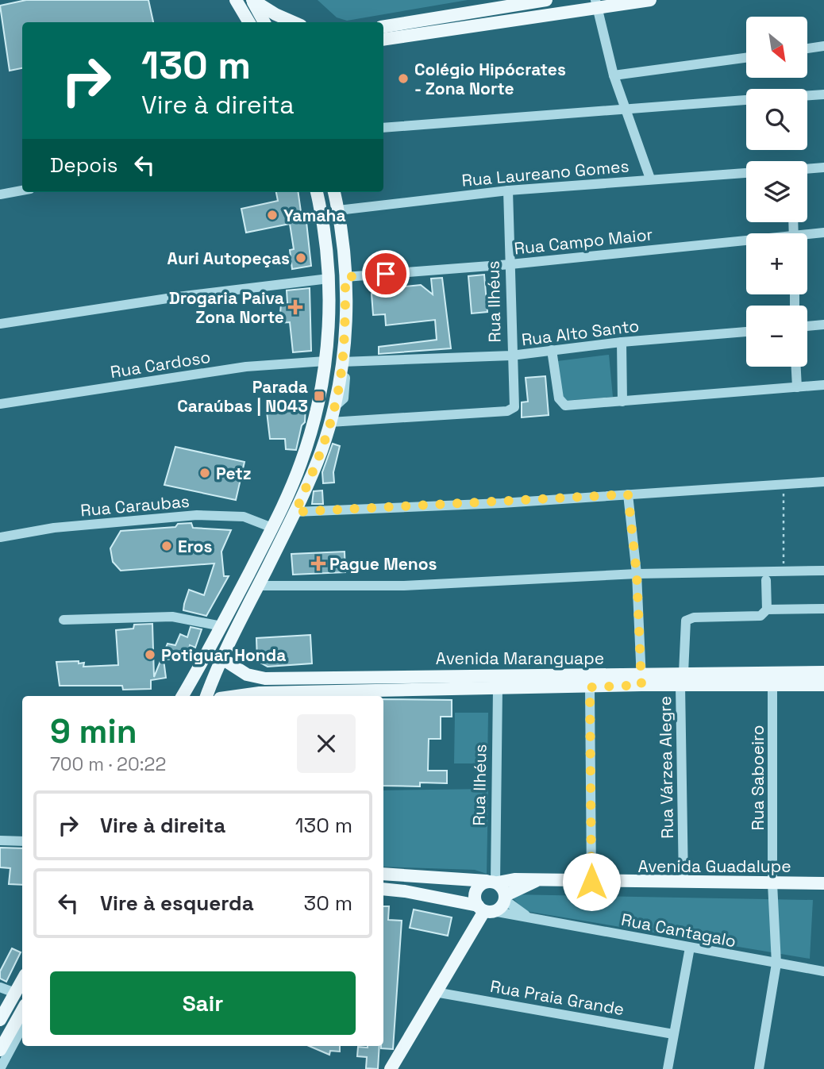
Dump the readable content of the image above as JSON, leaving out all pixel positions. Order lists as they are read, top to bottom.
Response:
{
  "streets": {
    "main road": ["Avenida Maranguape", "Avenida Guadalupe"],
    "street": [
      "Rua Laureano Gomes",
      "Rua Campo Maior",
      "Rua Ilhéus",
      "Rua Alto Santo",
      "Rua Cardoso",
      "Rua Caraubas",
      "Rua Várzea Alegre",
      "Rua Saboeiro",
      "Rua Cantagalo",
      "Rua Praia Grande"
    ]
  },
  "crossings": [
    ["Rua Laureano Gomes", "Rua Ilhéus"],
    ["Rua Campo Maior", "Rua Ilhéus"],
    ["Rua Ilhéus", "Rua Alto Santo"],
    ["Rua Ilhéus", "Avenida Maranguape"],
    ["Rua Ilhéus", "Avenida Guadalupe"],
    ["Rua Ilhéus", "Rua Cantagalo"],
    ["Avenida Maranguape", "Rua Várzea Alegre"],
    ["Avenida Maranguape", "Rua Saboeiro"],
    ["Rua Várzea Alegre", "Avenida Guadalupe"],
    ["Rua Saboeiro", "Avenida Guadalupe"],
    ["Rua Saboeiro", "Rua Cantagalo"],
    ["Avenida Guadalupe", "Rua Cantagalo"]
  ],
  "places": {
    "other": [
      "Colégio Hipócrates - Zona Norte",
      "Yamaha",
      "Auri Autopeças",
      "Petz",
      "Eros",
      "Potiguar Honda"
    ],
    "health": ["Drogaria Paiva Zona Norte", "Pague Menos"],
    "transit": ["Parada Caraúbas | N043"]
  },
  "north": "bottom right",
  "page": {
    "map_buttons": ["+", "−"],
    "turn": ["130 m", "Vire à direita"],
    "then": "Depois",
    "heading": ["9 min", "700 m · 20:22"],
    "list": [
      {
        "name": "Vire à direita",
        "value": "130 m"
      },
      {
        "name": "Vire à esquerda",
        "value": "30 m"
      }
    ],
    "buttons": "Sair"
  }
}
